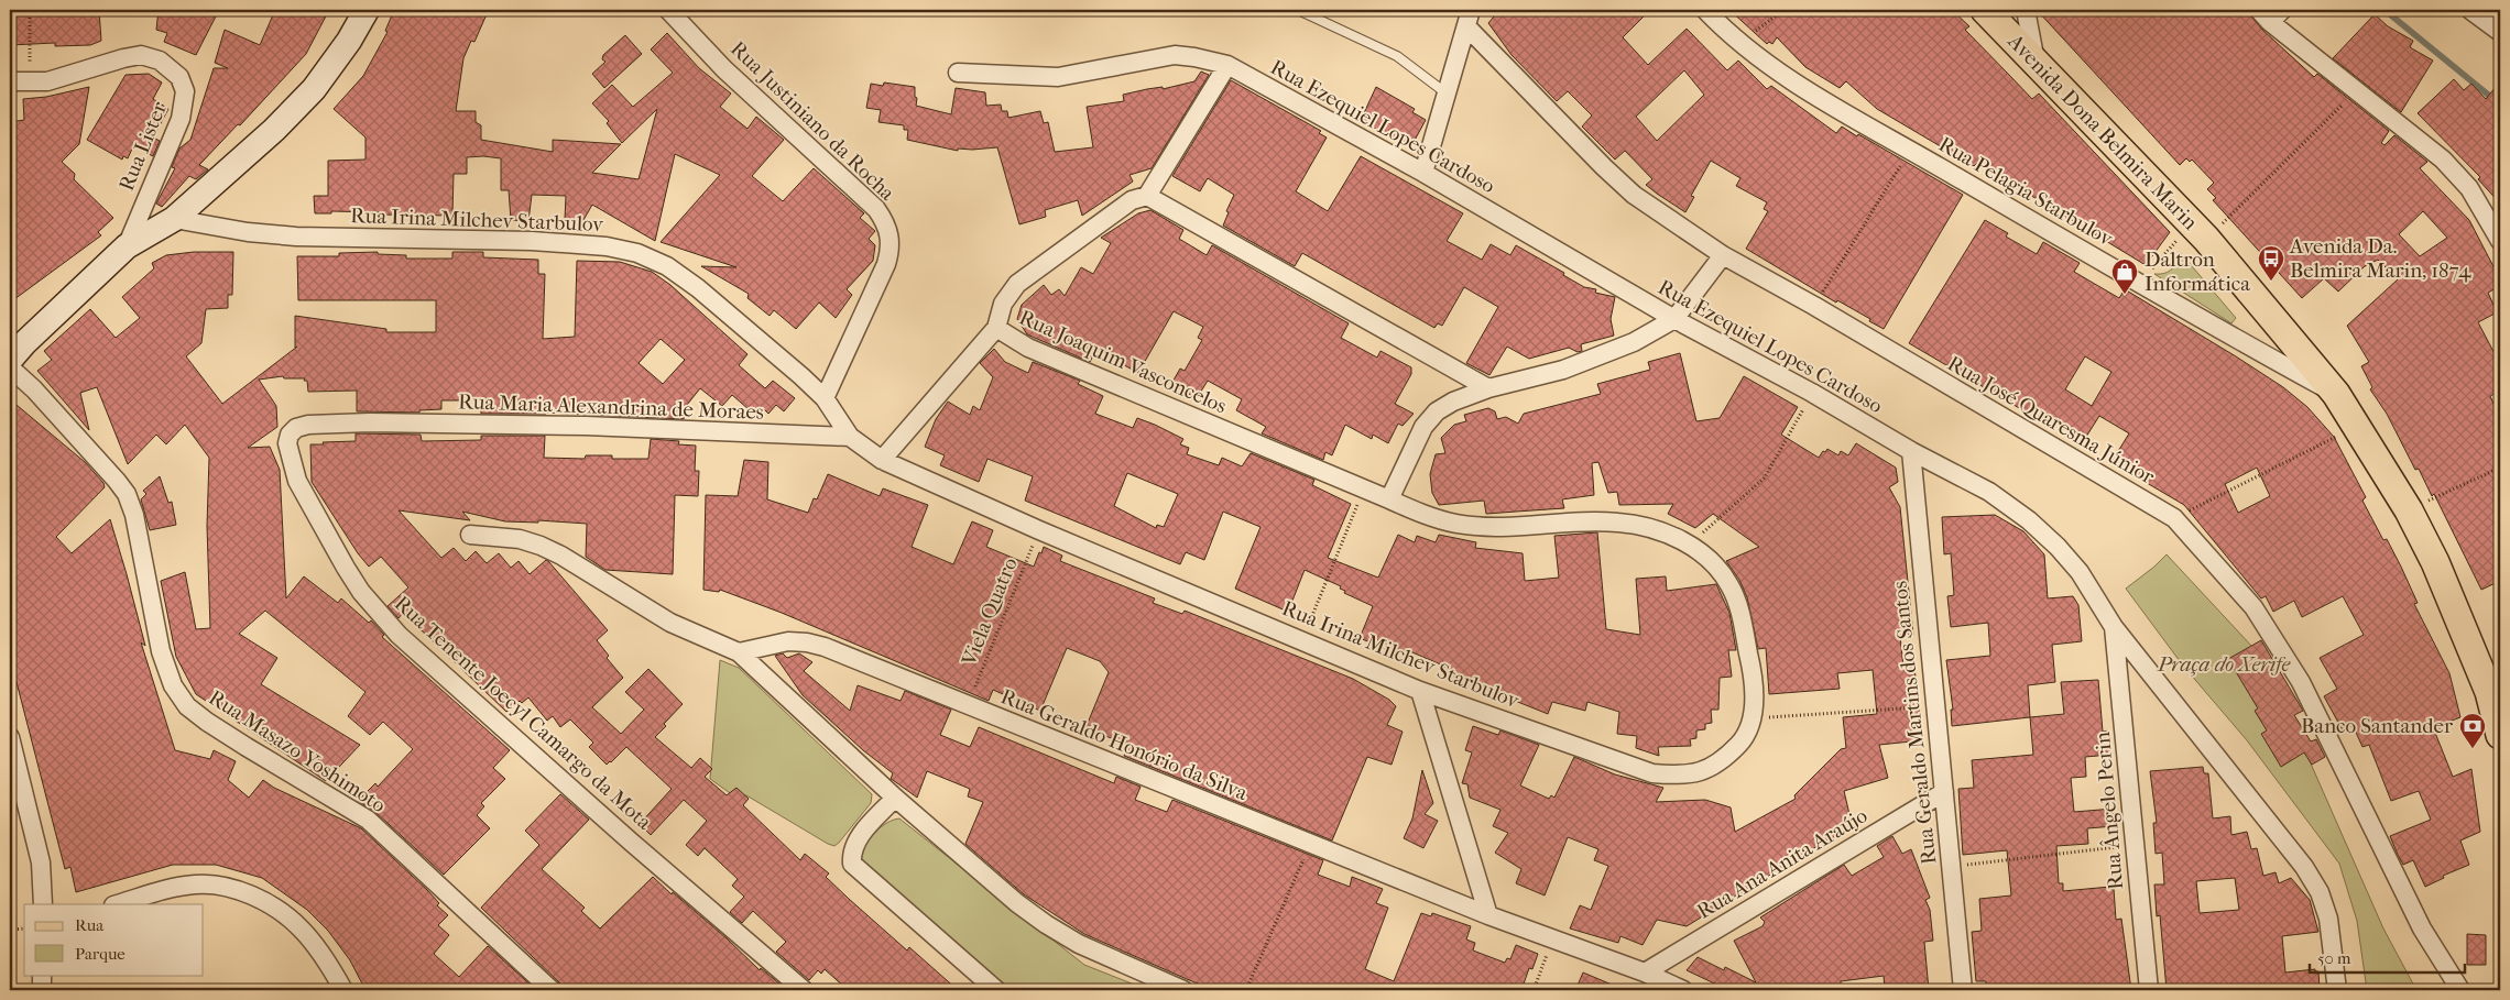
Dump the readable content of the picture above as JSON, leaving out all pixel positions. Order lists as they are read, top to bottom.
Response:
{
  "streets": {
    "main road": ["Avenida Dona Belmira Marin"],
    "street": [
      "Rua Justiniano da Rocha",
      "Rua Ezequiel Lopes Cardoso",
      "Rua Lister",
      "Rua Pelagia Starbulov",
      "Rua Irina Milchev Starbulov",
      "Rua Joaquim Vasconcelos",
      "Rua Maria Alexandrina de Moraes",
      "Rua José Quaresma Júnior",
      "Rua Tenente Joecyl Camargo da Mota",
      "Rua Geraldo Martins dos Santos",
      "Rua Geraldo Honório da Silva",
      "Rua Masazo Yoshimoto",
      "Rua Ângelo Perin",
      "Rua Ana Anita Araújo"
    ],
    "path": ["Viela Quatro"]
  },
  "crossings": [
    ["Rua Justiniano da Rocha", "Rua Irina Milchev Starbulov"],
    ["Rua Ezequiel Lopes Cardoso", "Rua Geraldo Martins dos Santos"],
    ["Rua Ezequiel Lopes Cardoso", "Rua Ângelo Perin"],
    ["Avenida Dona Belmira Marin", "Rua Pelagia Starbulov"],
    ["Rua Irina Milchev Starbulov", "Rua Joaquim Vasconcelos"],
    ["Rua Irina Milchev Starbulov", "Rua Maria Alexandrina de Moraes"],
    ["Rua Irina Milchev Starbulov", "Viela Quatro"],
    ["Rua Maria Alexandrina de Moraes", "Rua Tenente Joecyl Camargo da Mota"],
    ["Viela Quatro", "Rua Geraldo Honório da Silva"],
    ["Rua Geraldo Martins dos Santos", "Rua Ana Anita Araújo"],
    ["Rua Geraldo Honório da Silva", "Rua Ana Anita Araújo"]
  ],
  "parks": ["Praça do Xerife"],
  "places": {
    "bus stop": ["Avenida Da. Belmira Marin, 1874"],
    "shop": ["Daltron Informática"],
    "bank": ["Banco Santander"]
  },
  "legend": ["Rua", "Parque"],
  "scale_bar": "50 m"
}
